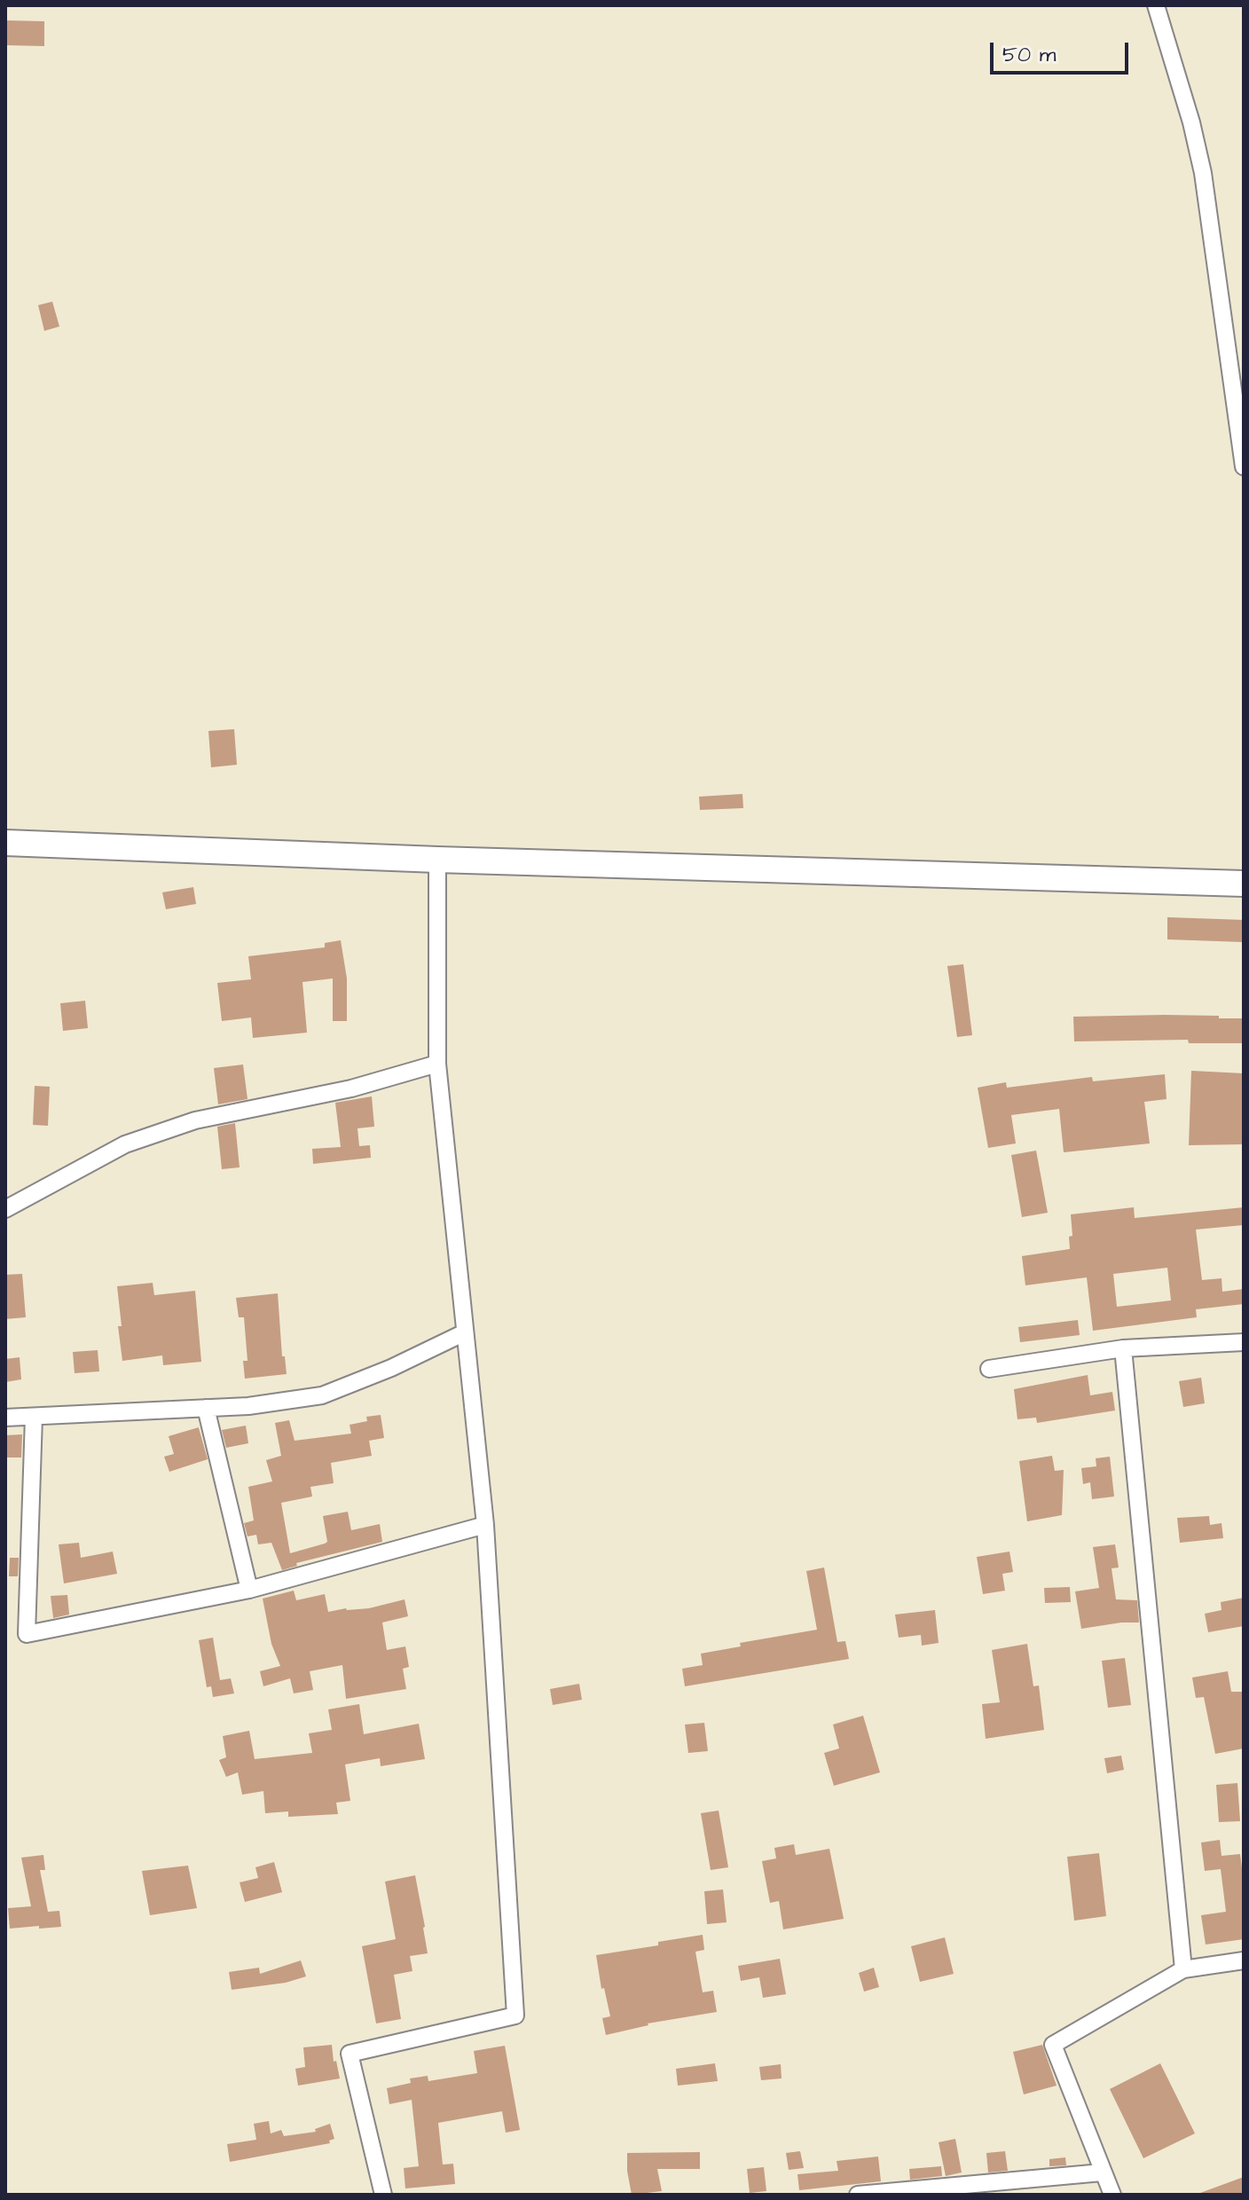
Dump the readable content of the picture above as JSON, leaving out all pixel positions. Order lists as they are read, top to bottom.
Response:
{
  "scale_bar": "50 m"
}
